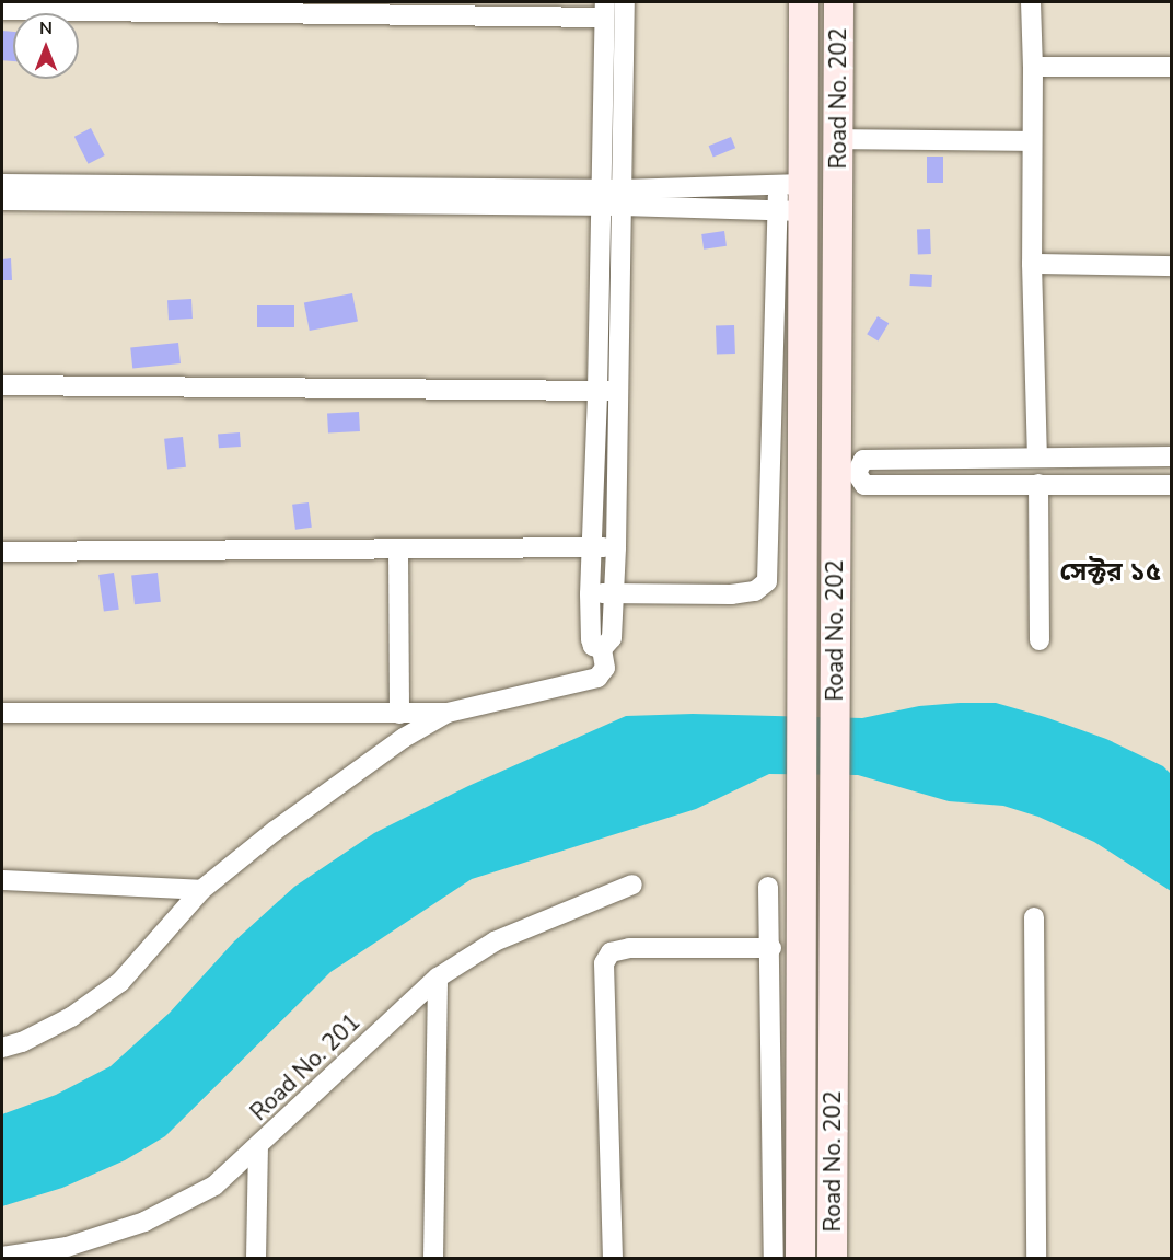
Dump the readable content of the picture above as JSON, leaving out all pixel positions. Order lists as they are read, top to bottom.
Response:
{
  "streets": {
    "street": ["Road No. 202", "Road No. 201"]
  },
  "districts": ["সেক্টর ১৫"],
  "north": "top"
}
